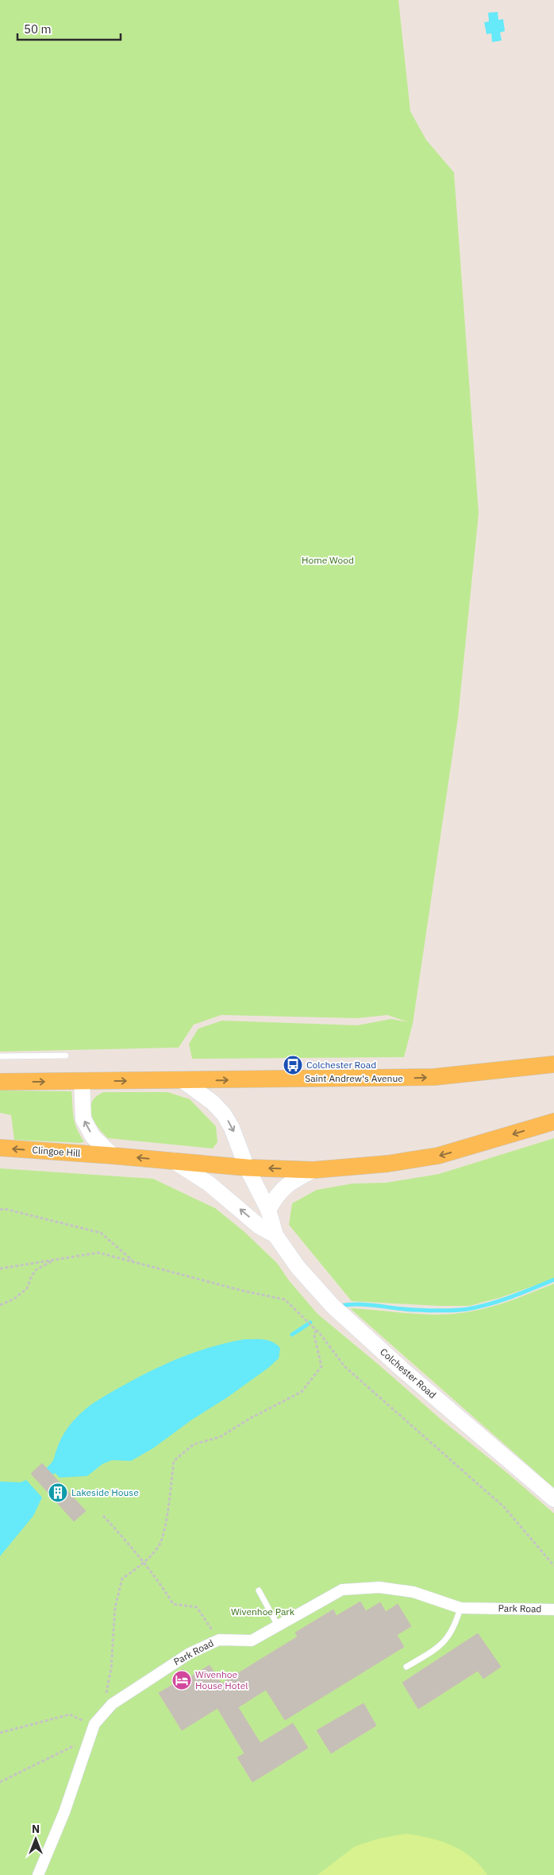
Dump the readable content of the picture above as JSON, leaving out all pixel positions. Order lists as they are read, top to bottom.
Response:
{
  "streets": {
    "main road": ["Saint Andrew's Avenue", "Clingoe Hill", "Colchester Road"],
    "street": ["Park Road"]
  },
  "crossings": [
    ["Saint Andrew's Avenue", "Colchester Road"]
  ],
  "parks": ["Home Wood", "Wivenhoe Park"],
  "places": {
    "bus stop": ["Colchester Road"],
    "building": ["Lakeside House"],
    "hotel": ["Wivenhoe House Hotel"]
  },
  "scale_bar": "50 m",
  "north": "top"
}
